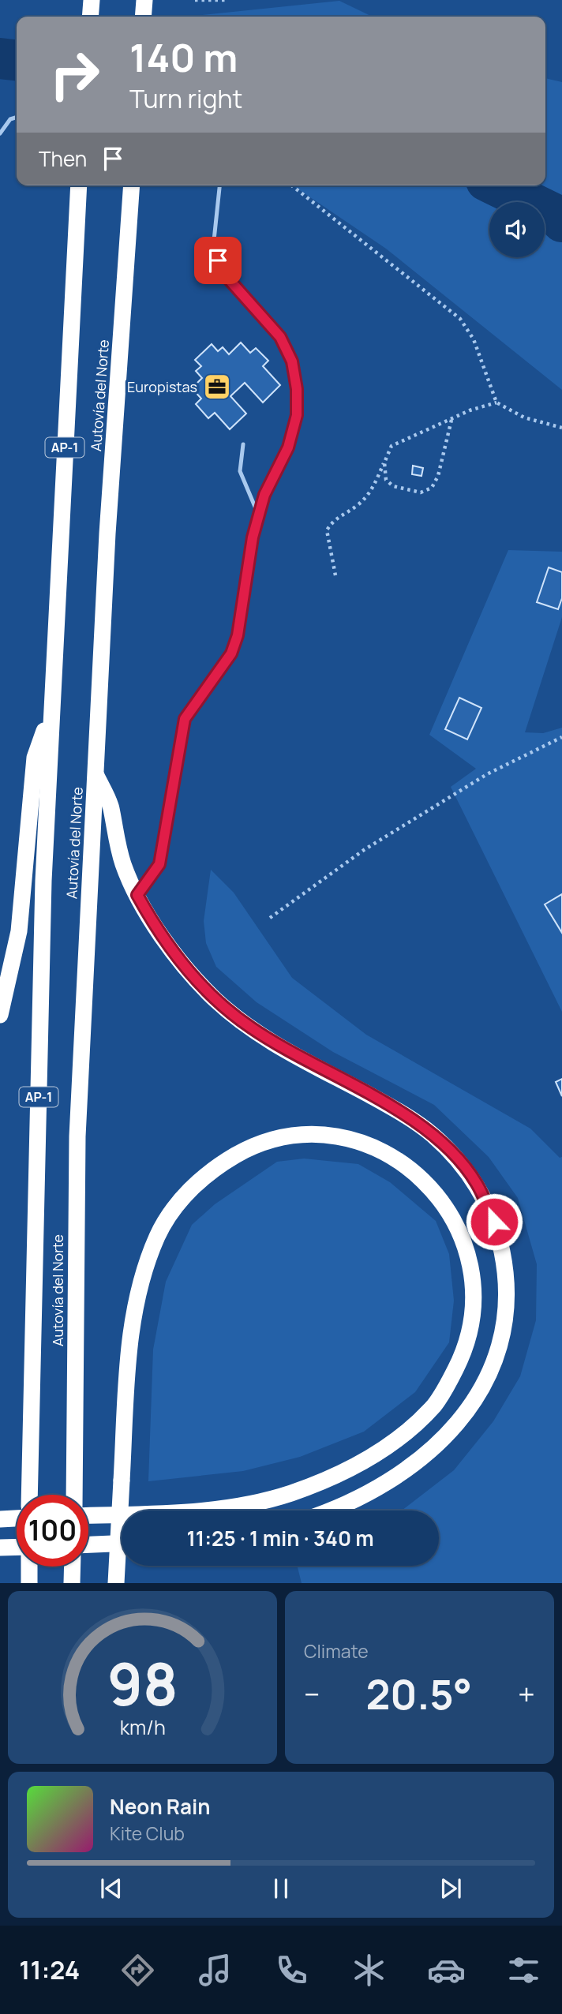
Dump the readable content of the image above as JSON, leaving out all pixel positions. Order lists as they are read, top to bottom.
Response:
{
  "streets": {
    "highway": ["Autovía del Norte", "AP-1"]
  },
  "places": {
    "office": ["Europistas"]
  },
  "page": {
    "turn": ["140 m", "Turn right"],
    "then": "Then",
    "limit": "100",
    "trip": "11:25 · 1 min · 340 m",
    "tile": "Climate",
    "heat": ["−", "20.5°", "+"],
    "song": ["Neon Rain", "Kite Club"],
    "tabs": "11:24",
    "gauge": ["98", "km/h"]
  }
}
